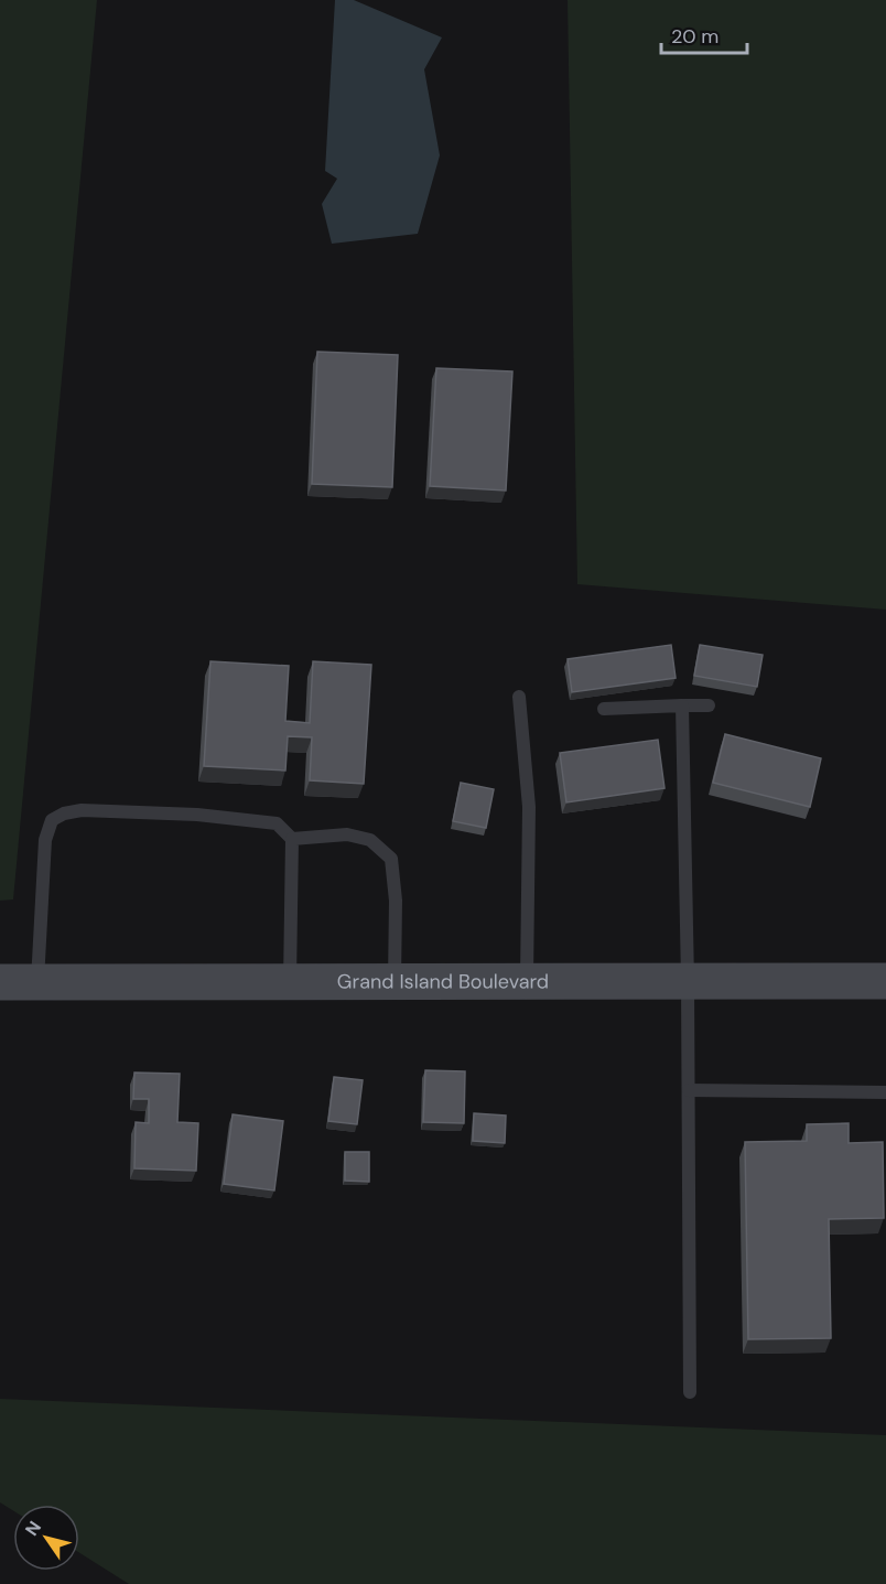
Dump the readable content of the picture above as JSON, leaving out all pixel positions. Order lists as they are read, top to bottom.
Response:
{
  "streets": {
    "main road": ["Grand Island Boulevard"]
  },
  "scale_bar": "20 m",
  "north": "top left"
}
